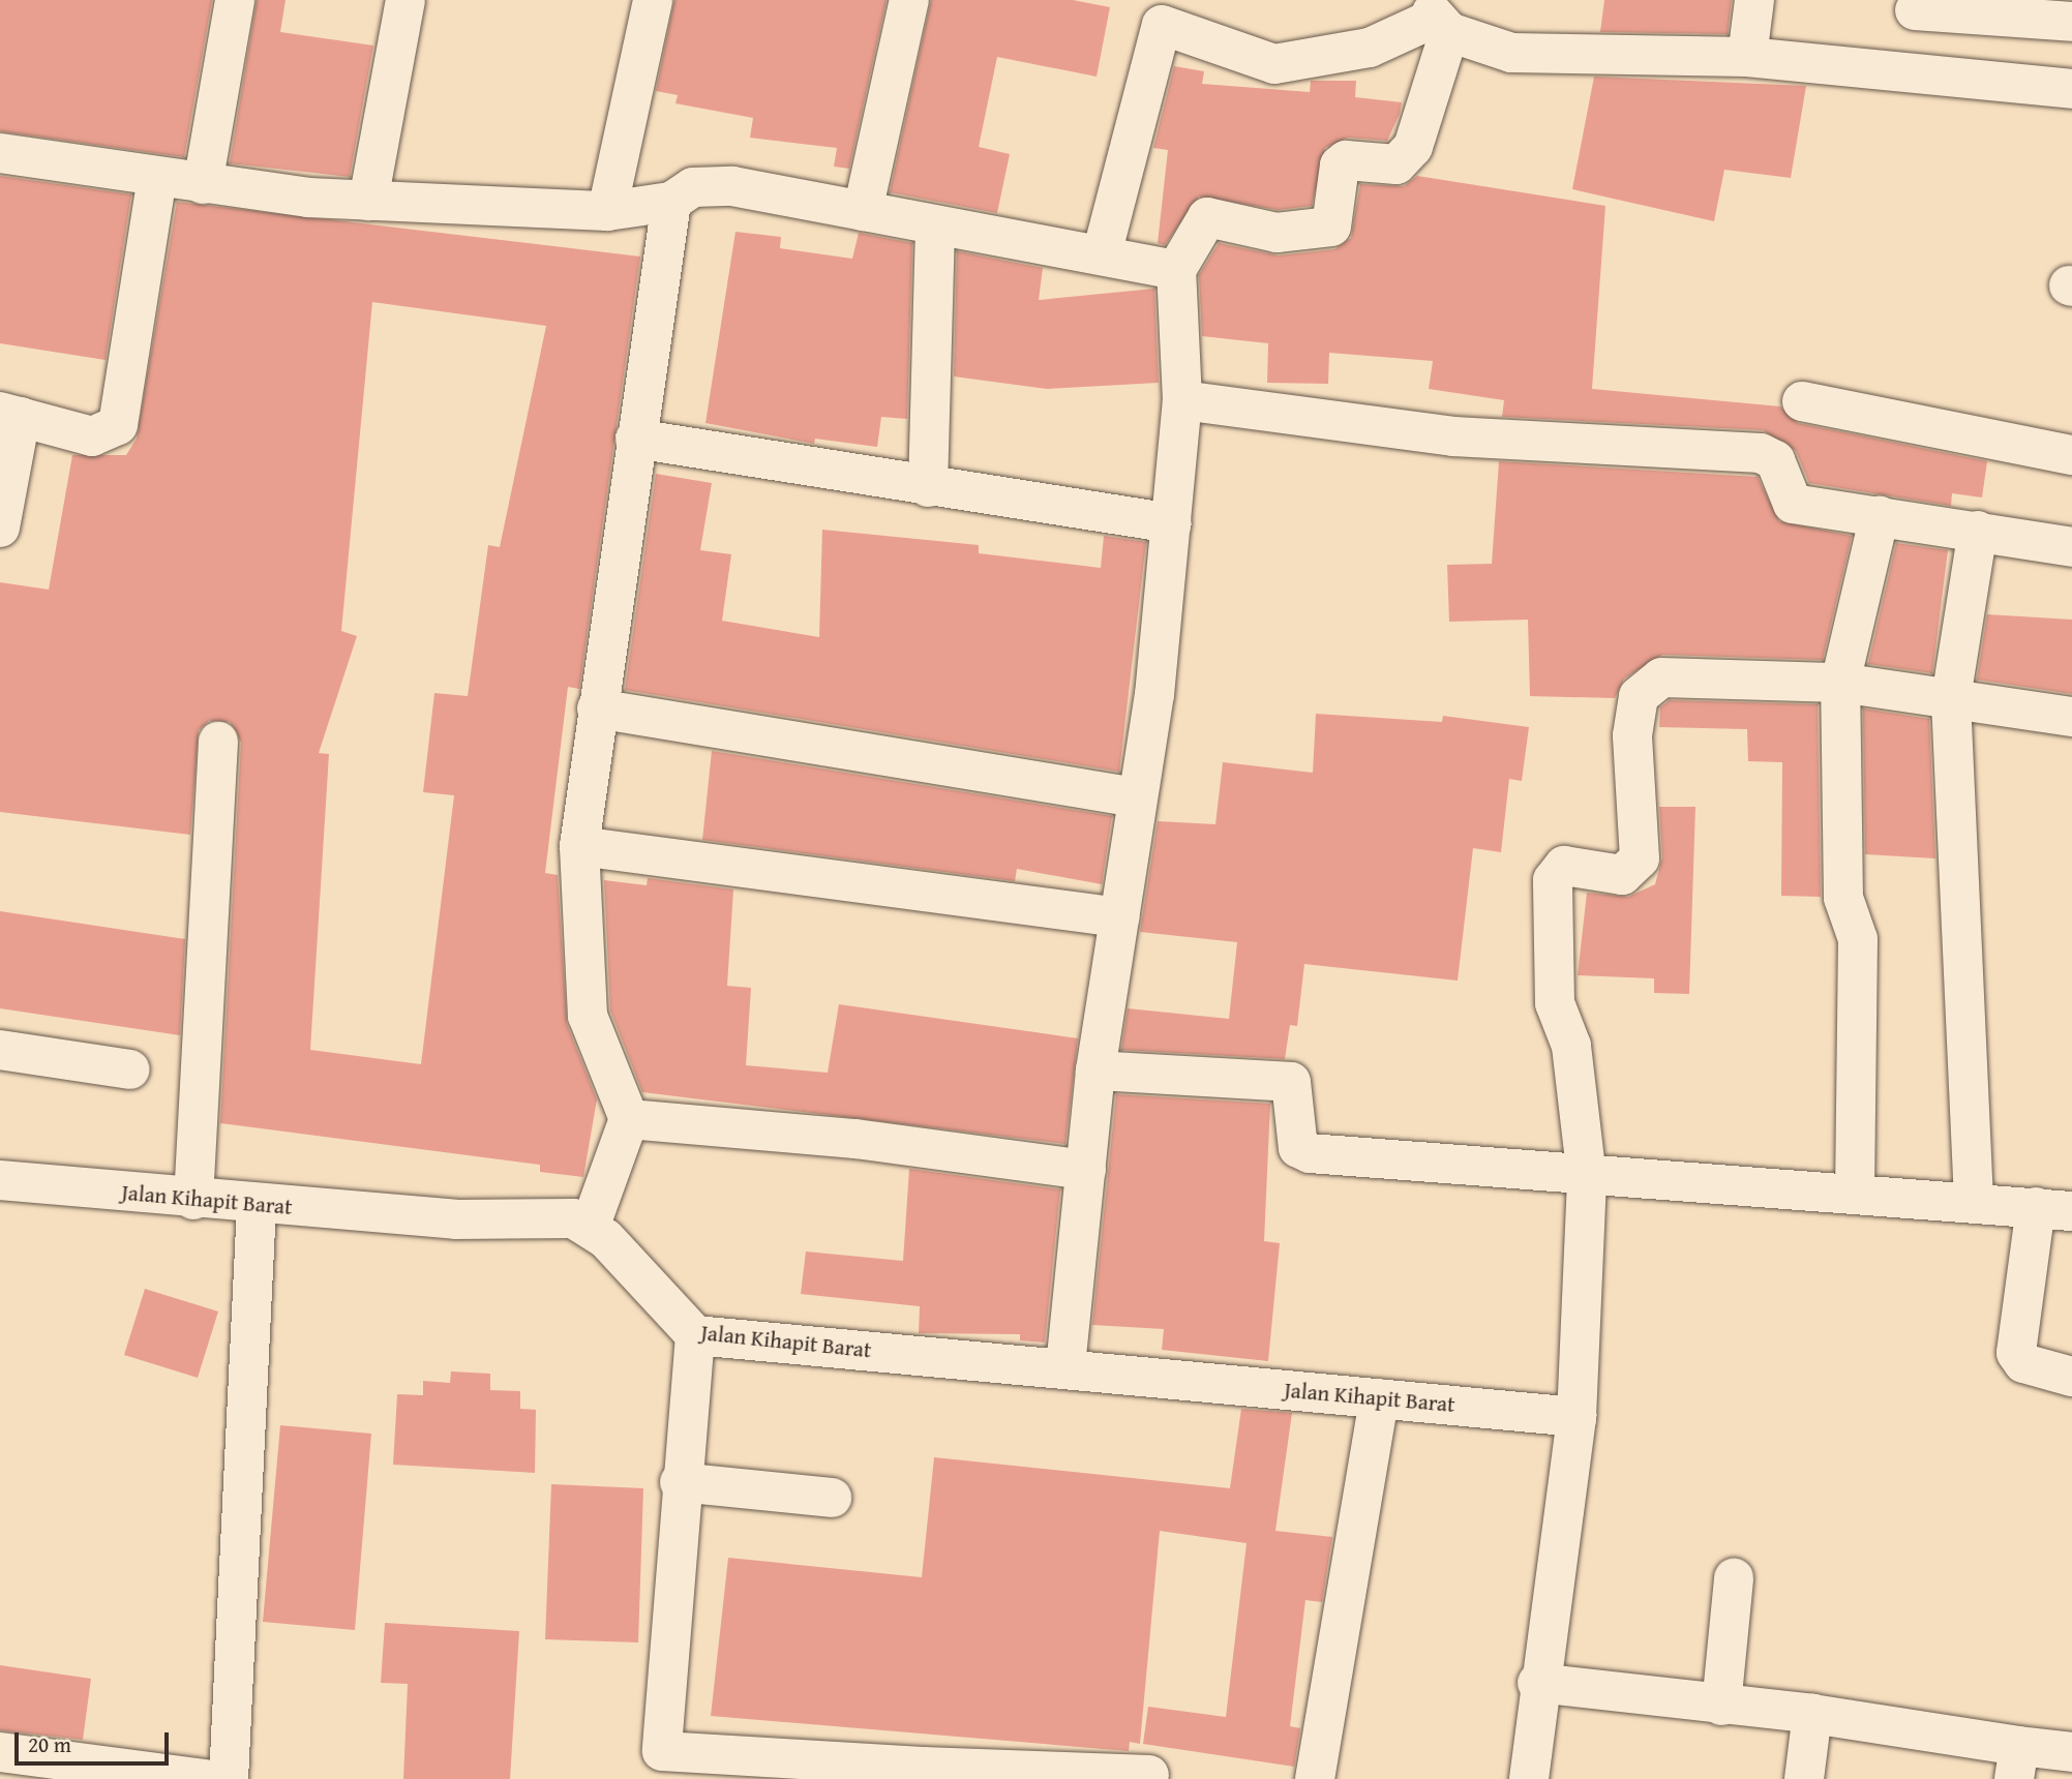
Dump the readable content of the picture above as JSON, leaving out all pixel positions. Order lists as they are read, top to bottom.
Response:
{
  "streets": {
    "street": ["Jalan Kihapit Barat"]
  },
  "scale_bar": "20 m"
}
